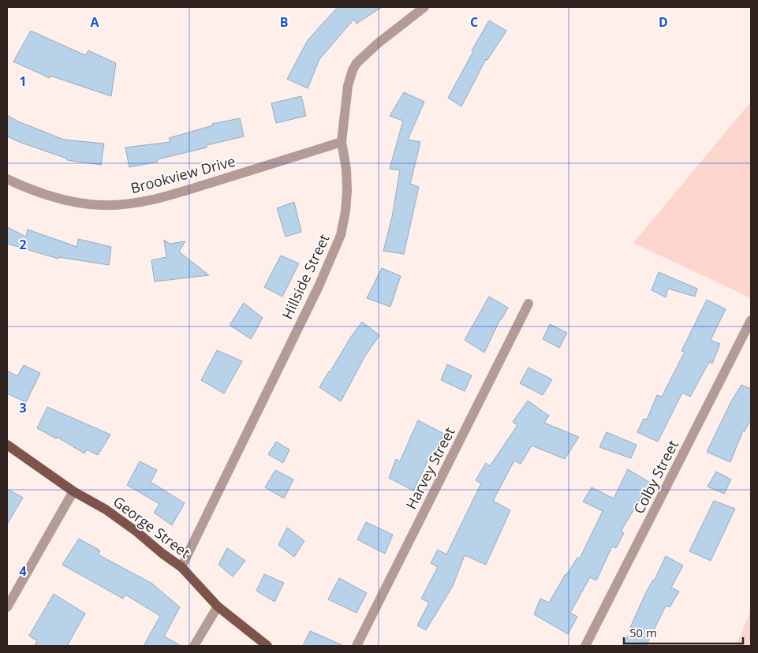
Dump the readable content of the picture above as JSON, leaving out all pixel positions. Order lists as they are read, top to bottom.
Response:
{
  "streets": {
    "main road": ["George Street"],
    "street": [
      "Brookview Drive",
      "Hillside Street",
      "Harvey Street",
      "Colby Street"
    ]
  },
  "crossings": [
    ["Brookview Drive", "Hillside Street"],
    ["Hillside Street", "George Street"]
  ],
  "scale_bar": "50 m",
  "grid": {
    "columns": [
      "A",
      "B",
      "C",
      "D"
    ],
    "rows": [
      "1",
      "2",
      "3",
      "4"
    ]
  }
}
